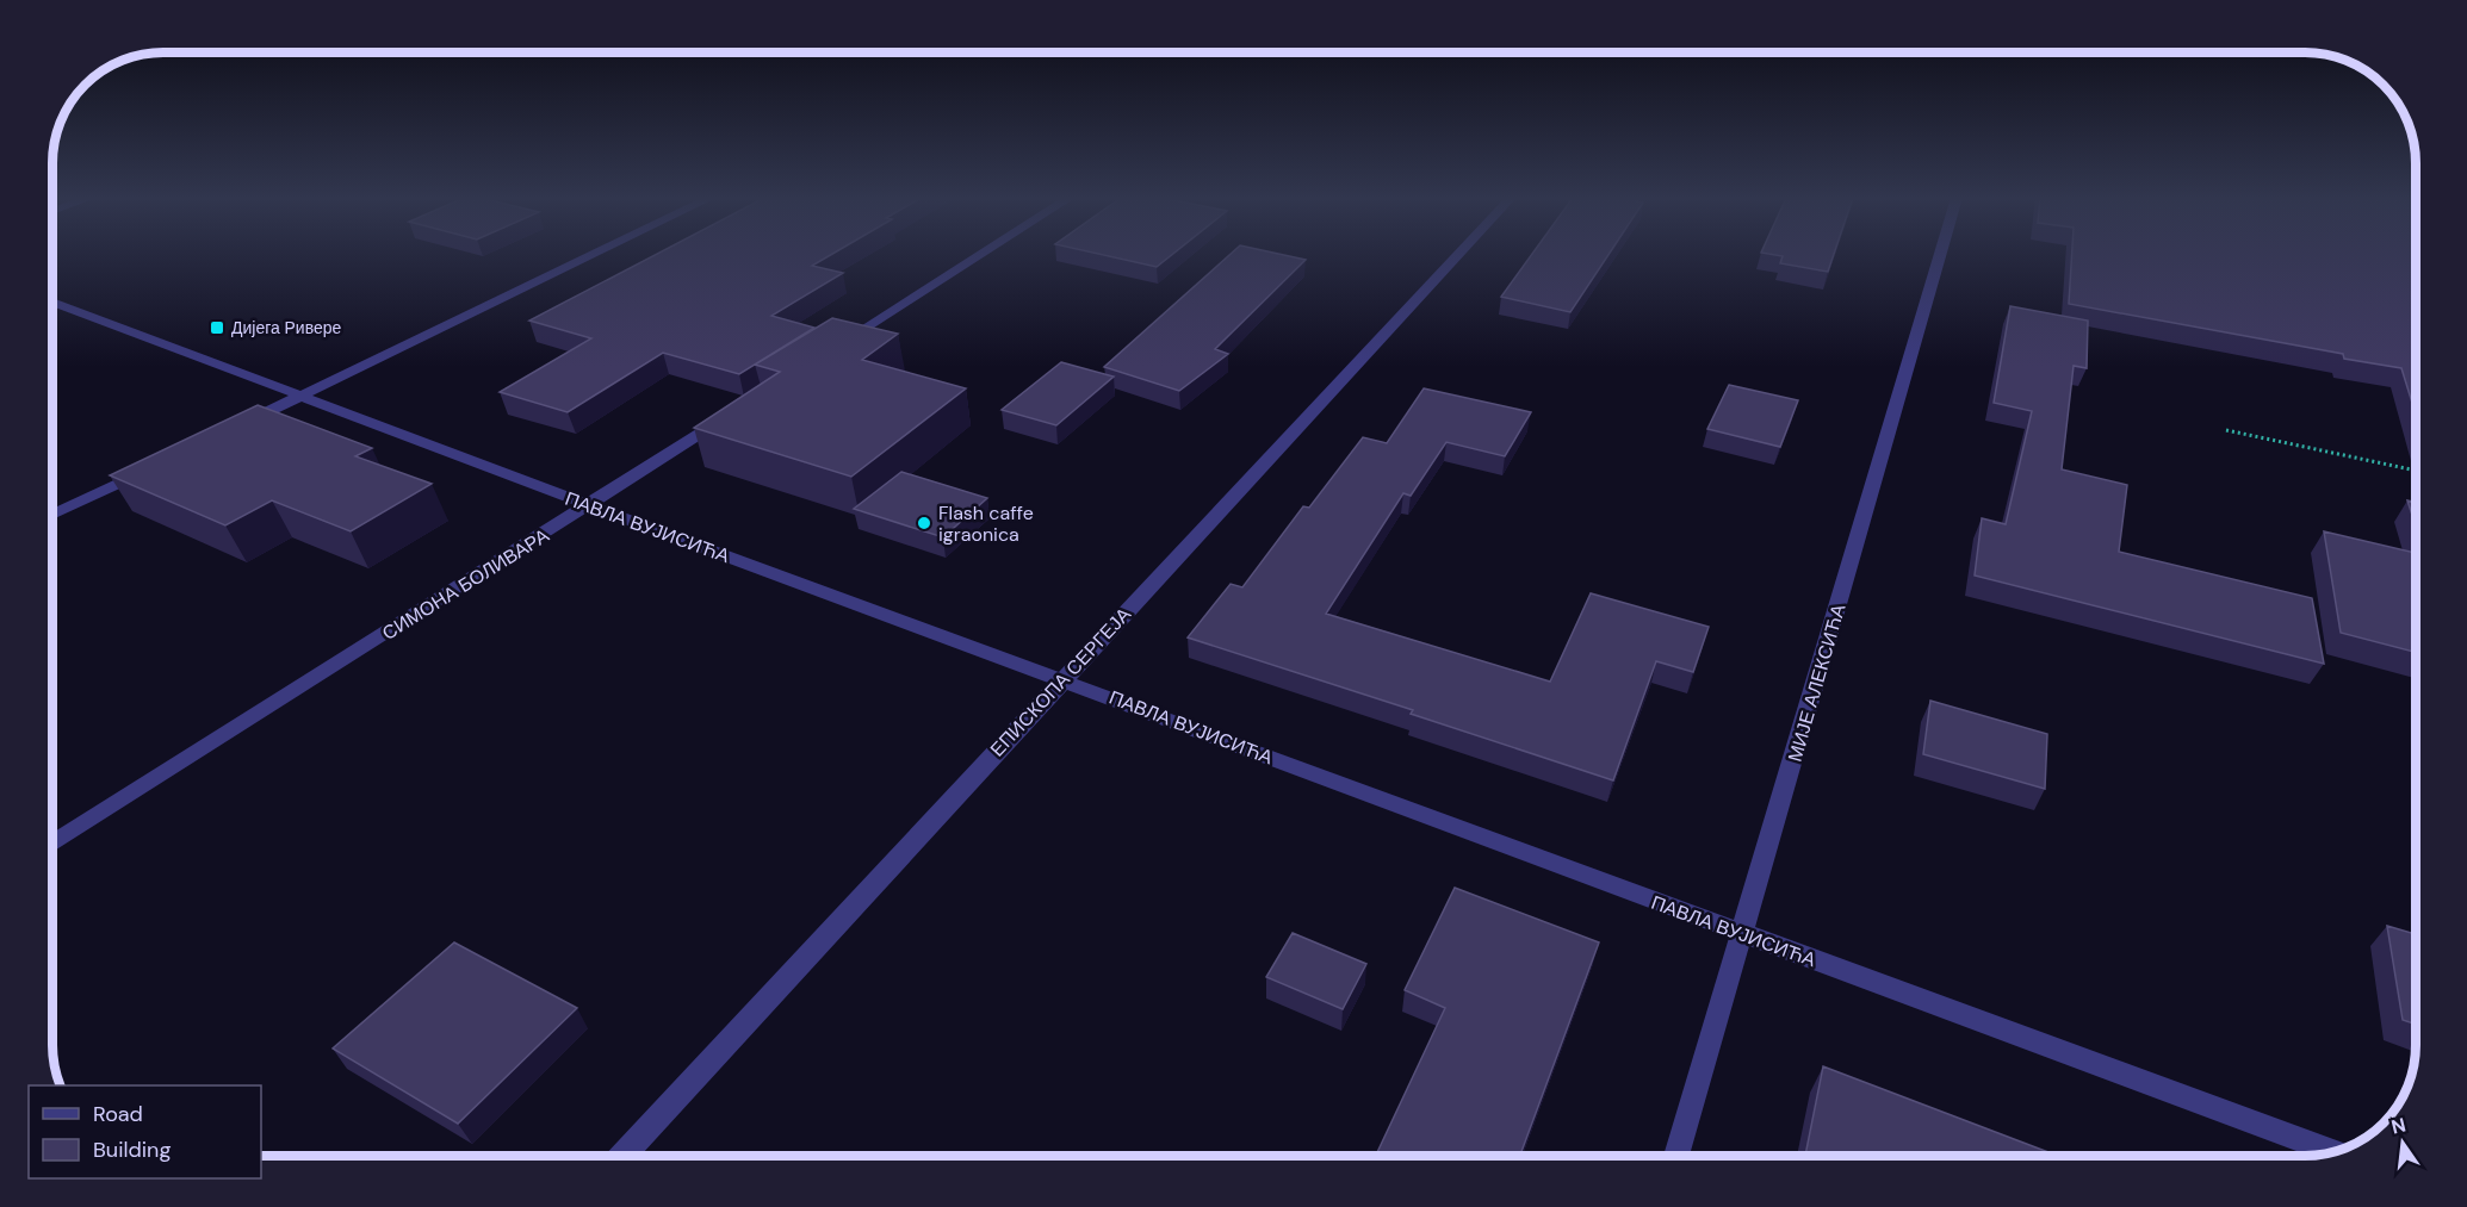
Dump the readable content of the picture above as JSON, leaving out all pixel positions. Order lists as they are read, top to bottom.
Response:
{
  "streets": {
    "street": [
      "ПАВЛА ВУЈИСИЋА",
      "СИМОНА БОЛИВАРА",
      "ЕПИСКОПА СЕРГЕЈА",
      "МИЈЕ АЛЕКСИЋА"
    ]
  },
  "crossings": [
    ["ПАВЛА ВУЈИСИЋА", "СИМОНА БОЛИВАРА"],
    ["ПАВЛА ВУЈИСИЋА", "ЕПИСКОПА СЕРГЕЈА"],
    ["ПАВЛА ВУЈИСИЋА", "МИЈЕ АЛЕКСИЋА"]
  ],
  "places": {
    "transit": ["Дијега Ривере"],
    "other": ["Flash caffe igraonica"]
  },
  "legend": ["Road", "Building"],
  "north": "top"
}
